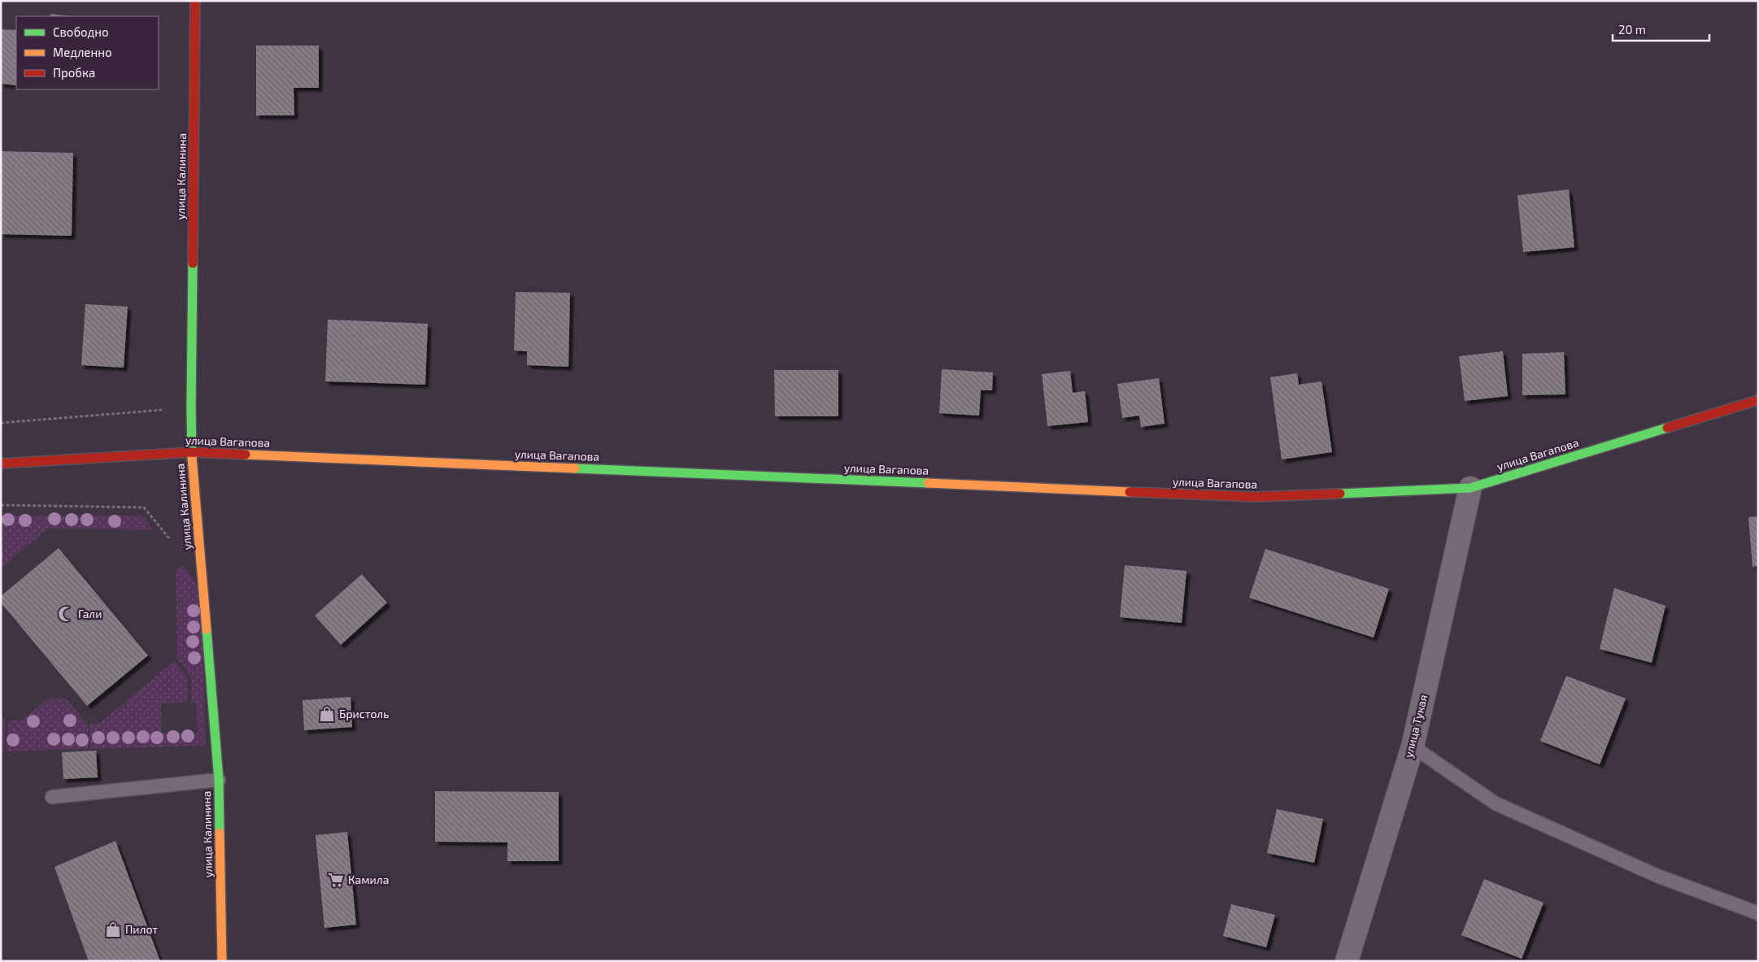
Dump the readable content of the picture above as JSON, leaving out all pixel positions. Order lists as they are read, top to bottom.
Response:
{
  "streets": {
    "street": ["улица Калинина", "улица Вагапова", "улица Тукая"]
  },
  "crossings": [
    ["улица Калинина", "улица Вагапова"],
    ["улица Вагапова", "улица Тукая"]
  ],
  "places": {
    "mosque": ["Гали"],
    "shop": ["Бристоль", "Пилот"],
    "supermarket": ["Камила"]
  },
  "legend": ["Свободно", "Медленно", "Пробка"],
  "scale_bar": "20 m"
}
